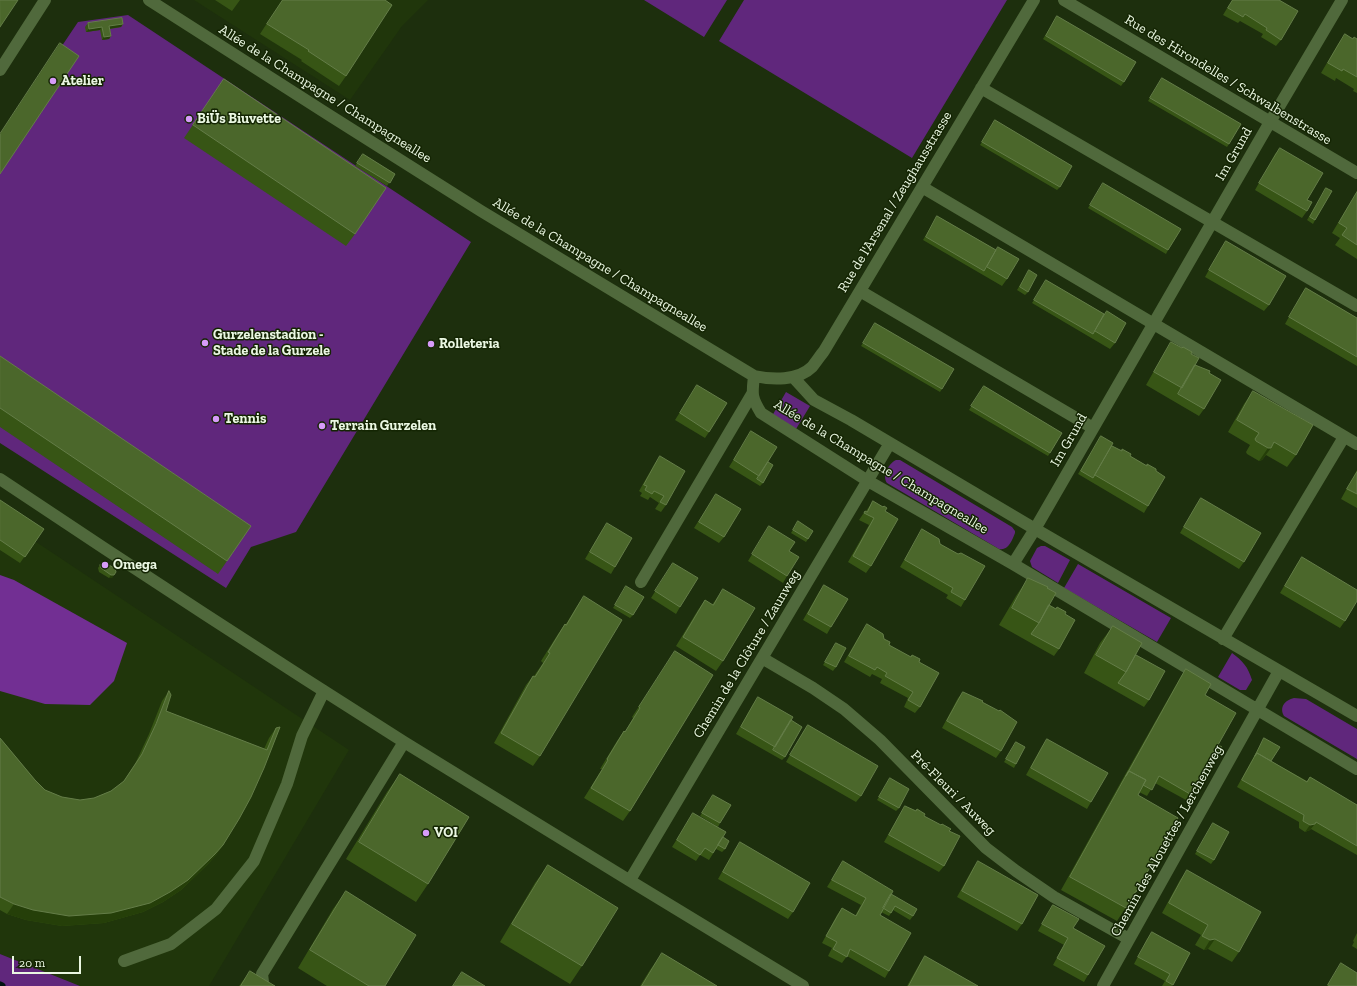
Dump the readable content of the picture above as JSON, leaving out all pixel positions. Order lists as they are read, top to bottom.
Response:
{
  "streets": {
    "street": [
      "Rue des Hirondelles / Schwalbenstrasse",
      "Allée de la Champagne / Champagneallee",
      "Im Grund",
      "Rue de l'Arsenal / Zeughausstrasse",
      "Chemin de la Clôture / Zaunweg",
      "Pré-Fleuri / Auweg",
      "Chemin des Alouettes / Lerchenweg"
    ]
  },
  "crossings": [
    ["Rue des Hirondelles / Schwalbenstrasse", "Im Grund"],
    ["Allée de la Champagne / Champagneallee", "Im Grund"],
    ["Allée de la Champagne / Champagneallee", "Rue de l'Arsenal / Zeughausstrasse"],
    ["Allée de la Champagne / Champagneallee", "Chemin de la Clôture / Zaunweg"],
    ["Allée de la Champagne / Champagneallee", "Chemin des Alouettes / Lerchenweg"],
    ["Chemin de la Clôture / Zaunweg", "Pré-Fleuri / Auweg"],
    ["Pré-Fleuri / Auweg", "Chemin des Alouettes / Lerchenweg"]
  ],
  "places": [
    "Atelier",
    "BiÜs Biuvette",
    "Gurzelenstadion - Stade de la Gurzele",
    "Rolleteria",
    "Tennis",
    "Terrain Gurzelen",
    "Omega",
    "VOI"
  ],
  "scale_bar": "20 m"
}
